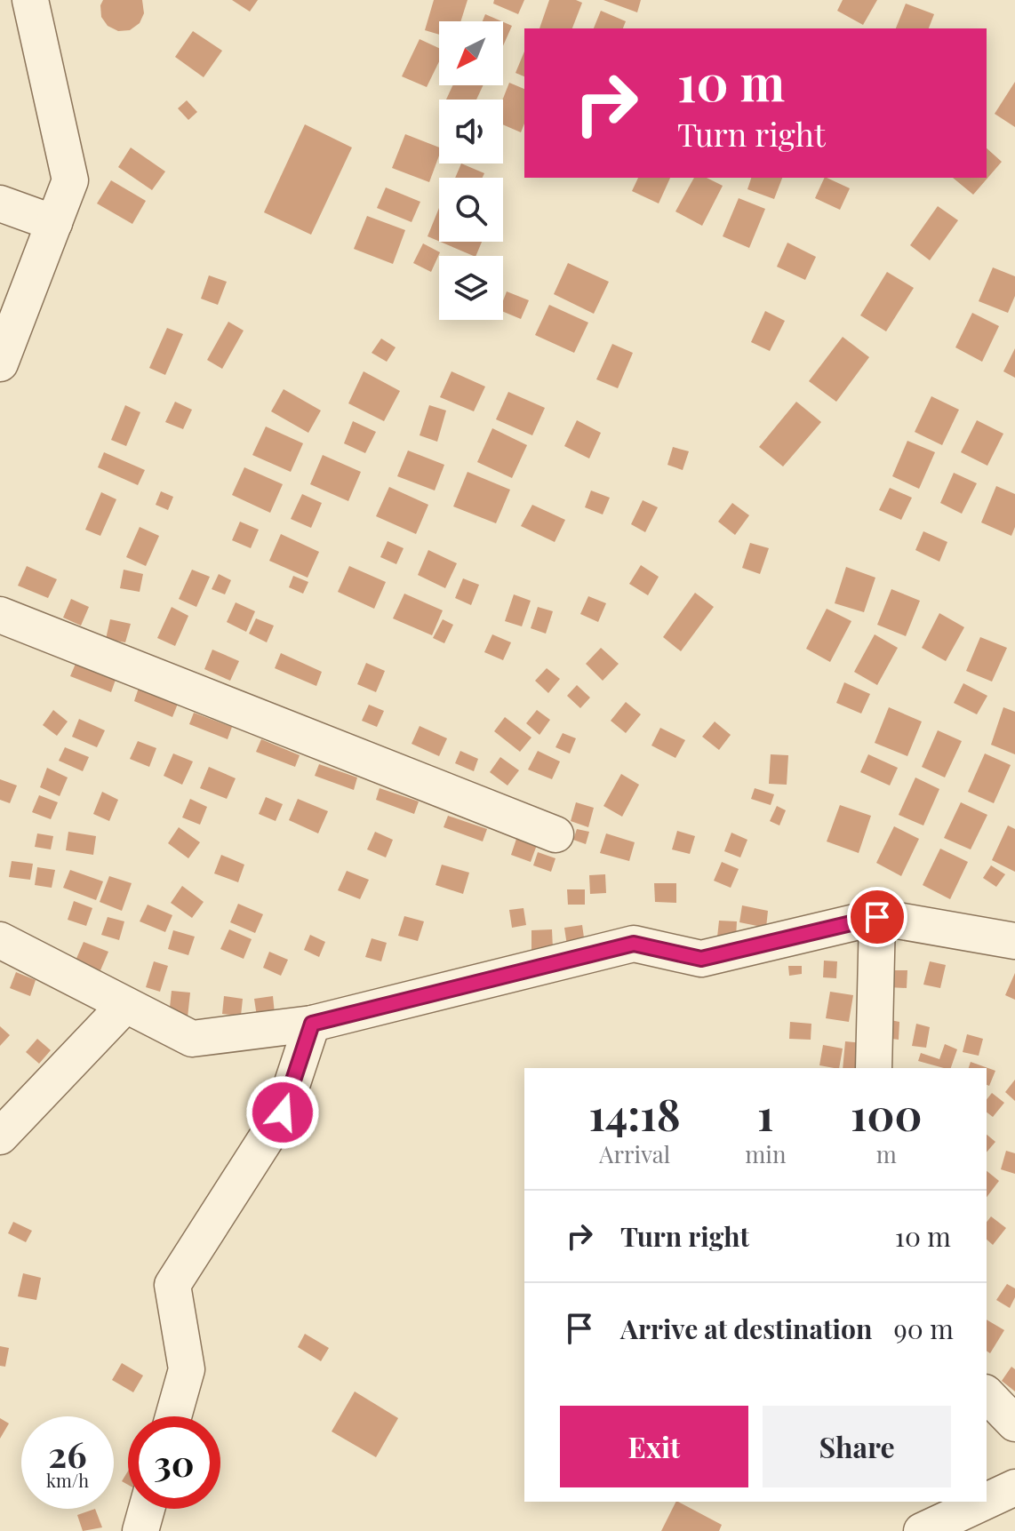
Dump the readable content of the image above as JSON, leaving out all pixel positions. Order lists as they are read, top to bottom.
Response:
{
  "north": "bottom left",
  "page": {
    "turn": ["10 m", "Turn right"],
    "eta": [
      "14:18",
      "Arrival",
      "1",
      "min",
      "100",
      "m"
    ],
    "list": [
      {
        "name": "Turn right",
        "value": "10 m"
      },
      {
        "name": "Arrive at destination",
        "value": "90 m"
      }
    ],
    "buttons": ["Exit", "Share"],
    "speed": "26 km/h",
    "limit": "30"
  }
}
